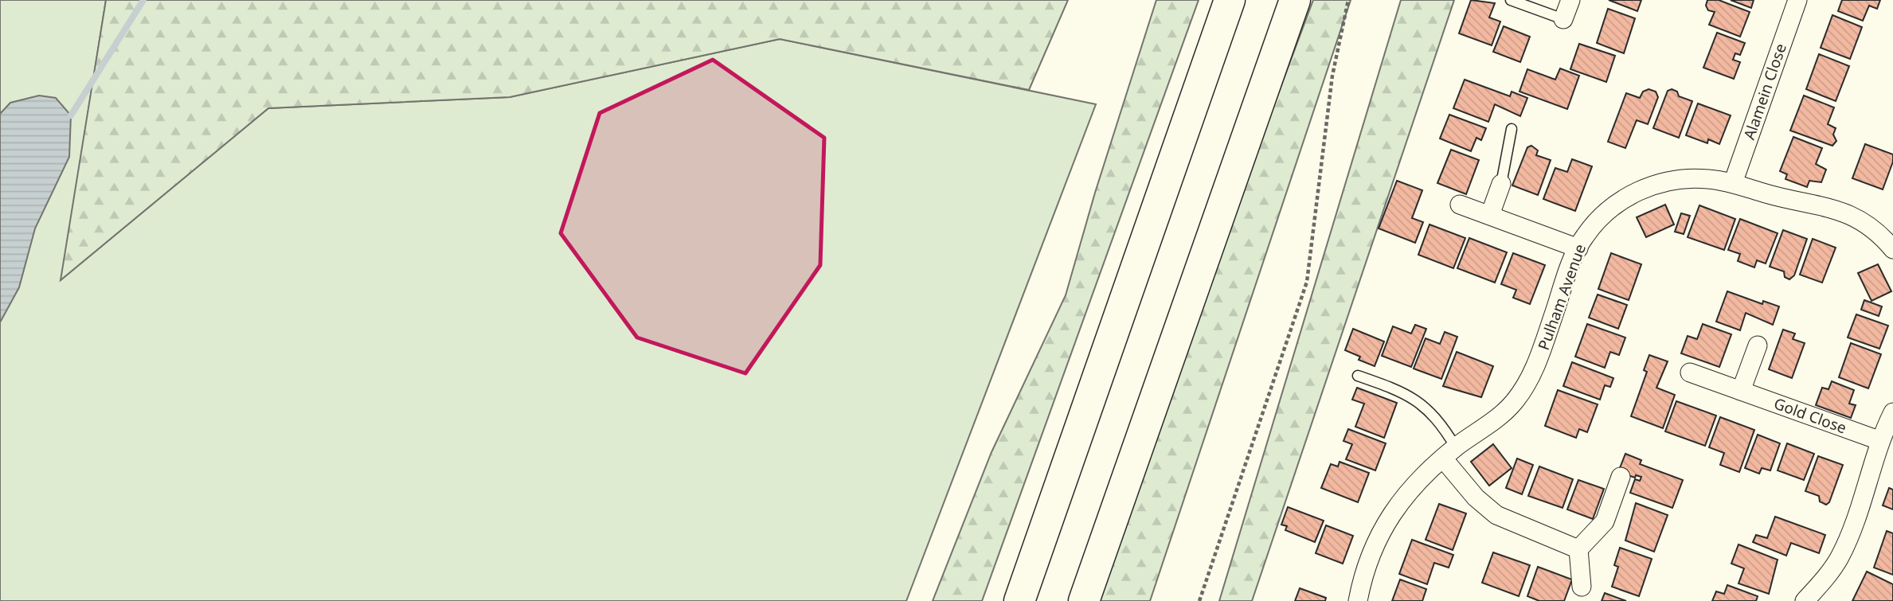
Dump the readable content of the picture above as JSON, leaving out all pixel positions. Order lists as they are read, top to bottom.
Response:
{
  "streets": {
    "street": ["Alamein Close", "Pulham Avenue", "Gold Close"]
  },
  "crossings": [
    ["Alamein Close", "Pulham Avenue"]
  ]
}
